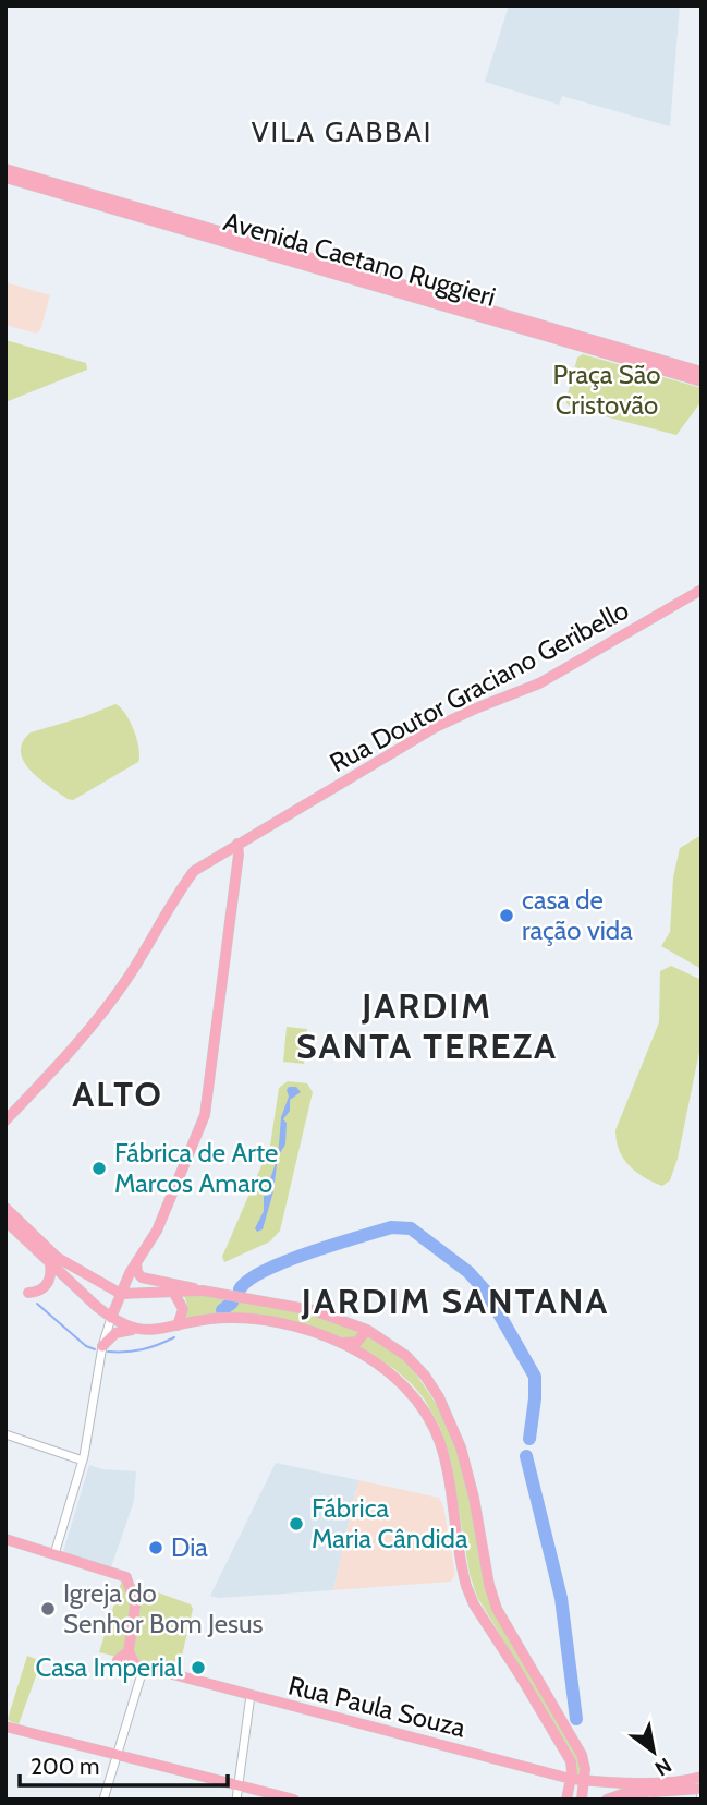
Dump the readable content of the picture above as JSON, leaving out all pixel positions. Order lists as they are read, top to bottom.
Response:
{
  "streets": {
    "main road": ["Avenida Caetano Ruggieri", "Rua Doutor Graciano Geribello", "Rua Paula Souza"]
  },
  "districts": [
    "VILA GABBAI",
    "JARDIM SANTA TEREZA",
    "ALTO",
    "JARDIM SANTANA"
  ],
  "parks": ["Praça São Cristovão"],
  "places": [
    "casa de ração vida",
    "Fábrica de Arte Marcos Amaro",
    "Fábrica Maria Cândida",
    "Dia",
    "Igreja do Senhor Bom Jesus",
    "Casa Imperial"
  ],
  "scale_bar": "200 m",
  "north": "bottom right"
}
